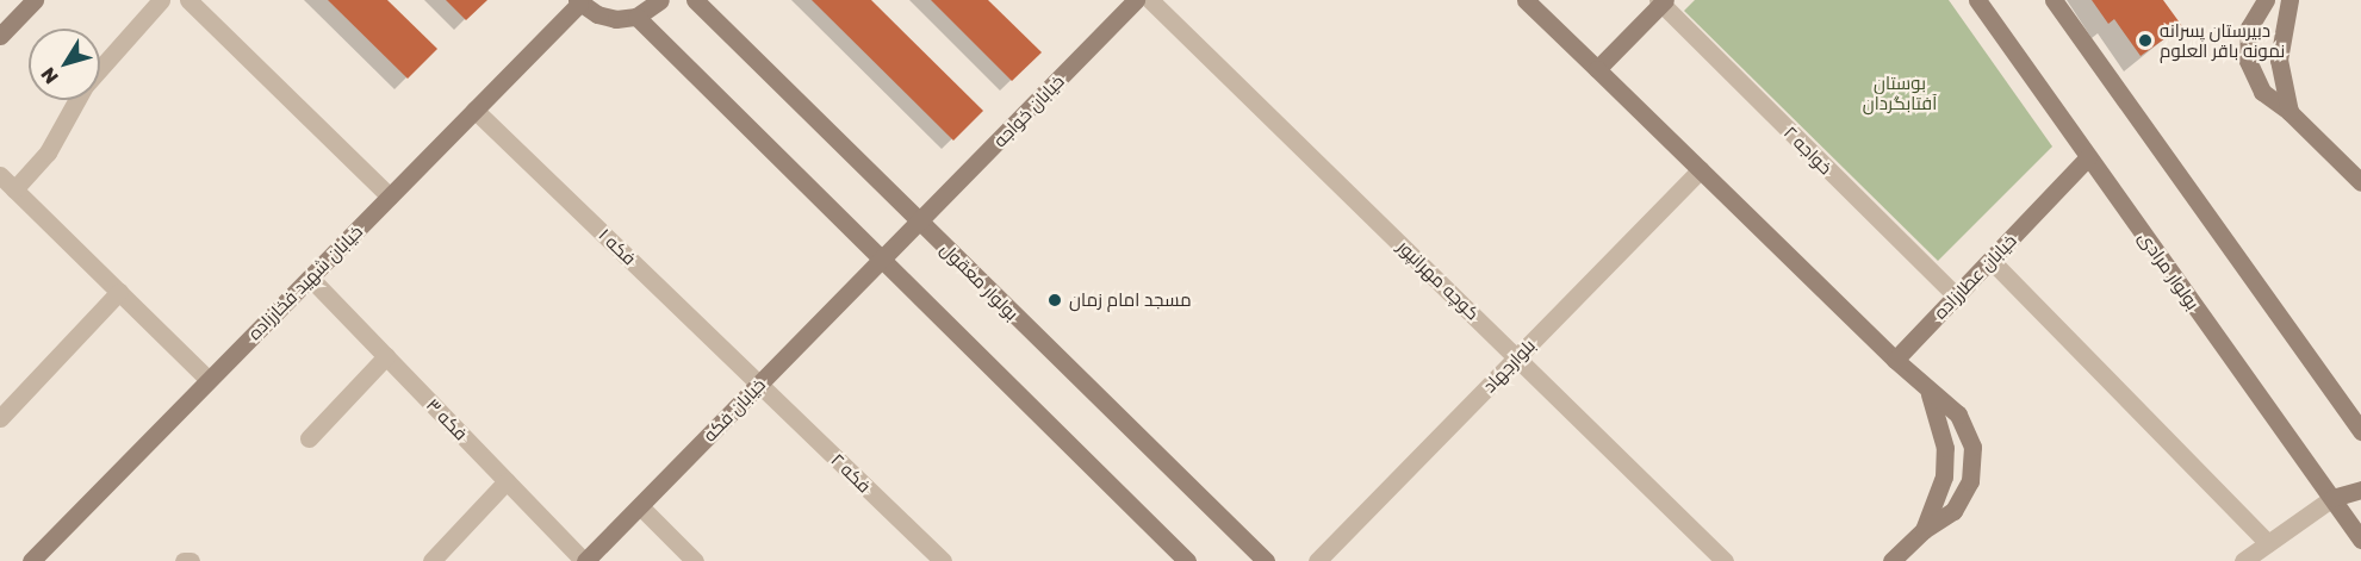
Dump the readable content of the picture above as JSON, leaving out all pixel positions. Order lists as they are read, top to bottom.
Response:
{
  "streets": {
    "street": [
      "خیابان خواجه",
      "خواجه ۲",
      "فکه ۱",
      "بولوار مرادی",
      "خیابان عطارزاده",
      "کوچه مهرانپور",
      "بولوار معقول",
      "خیابان شهید فخارزاده",
      "بلوارجهاد",
      "خیابان فکه",
      "فکه ۳",
      "فکه ۲"
    ]
  },
  "crossings": [
    ["خیابان خواجه", "بولوار معقول"],
    ["خیابان خواجه", "خیابان فکه"],
    ["خواجه ۲", "خیابان عطارزاده"],
    ["فکه ۱", "خیابان شهید فخارزاده"],
    ["فکه ۱", "خیابان فکه"],
    ["فکه ۱", "فکه ۲"],
    ["بولوار مرادی", "خیابان عطارزاده"],
    ["کوچه مهرانپور", "بلوارجهاد"],
    ["خیابان شهید فخارزاده", "فکه ۳"],
    ["خیابان فکه", "فکه ۳"],
    ["خیابان فکه", "فکه ۲"]
  ],
  "parks": ["بوستان آفتابگردان"],
  "places": ["دبیرستان پسرانه نمونه باقر العلوم", "مسجد امام زمان"],
  "north": "bottom left"
}
